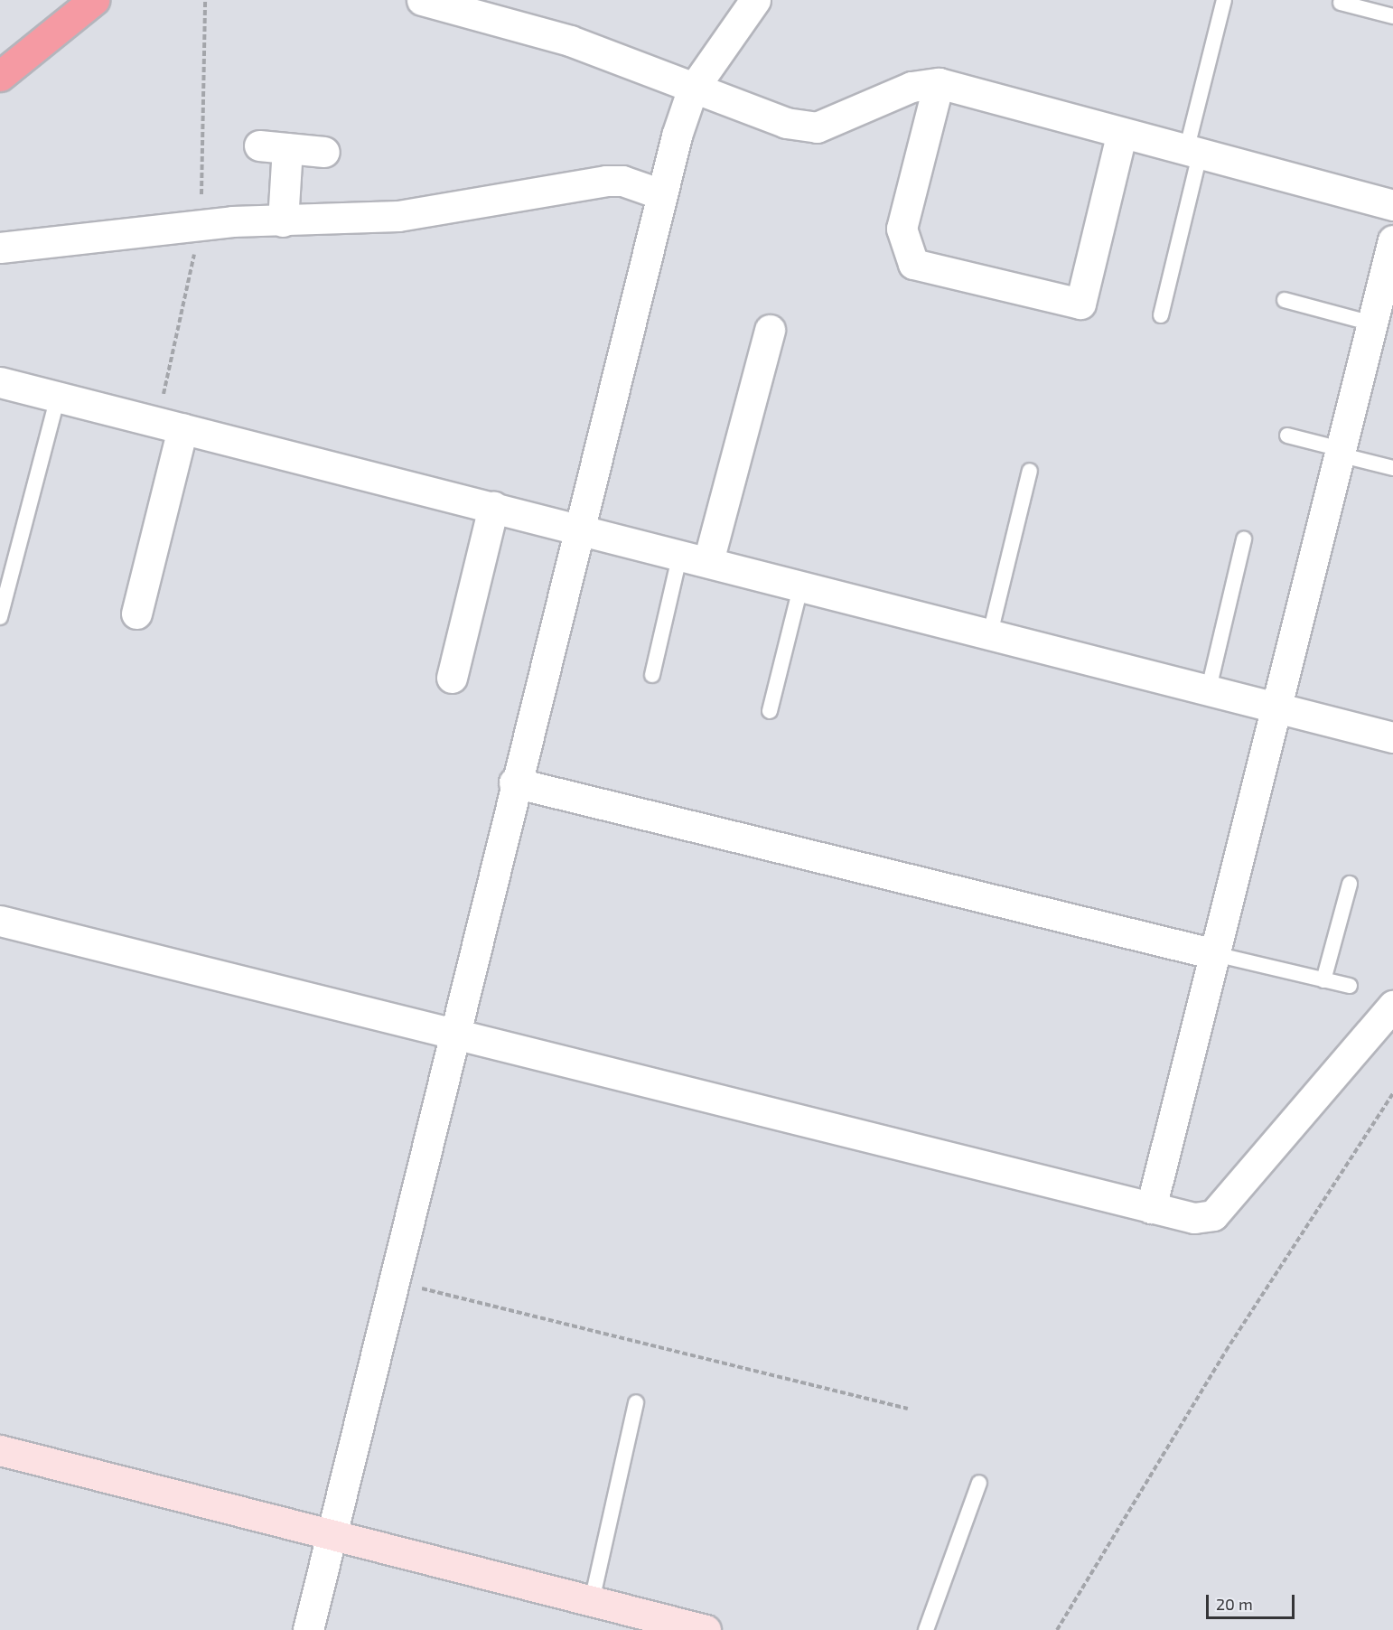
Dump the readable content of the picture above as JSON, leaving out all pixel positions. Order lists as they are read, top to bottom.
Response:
{
  "scale_bar": "20 m"
}
